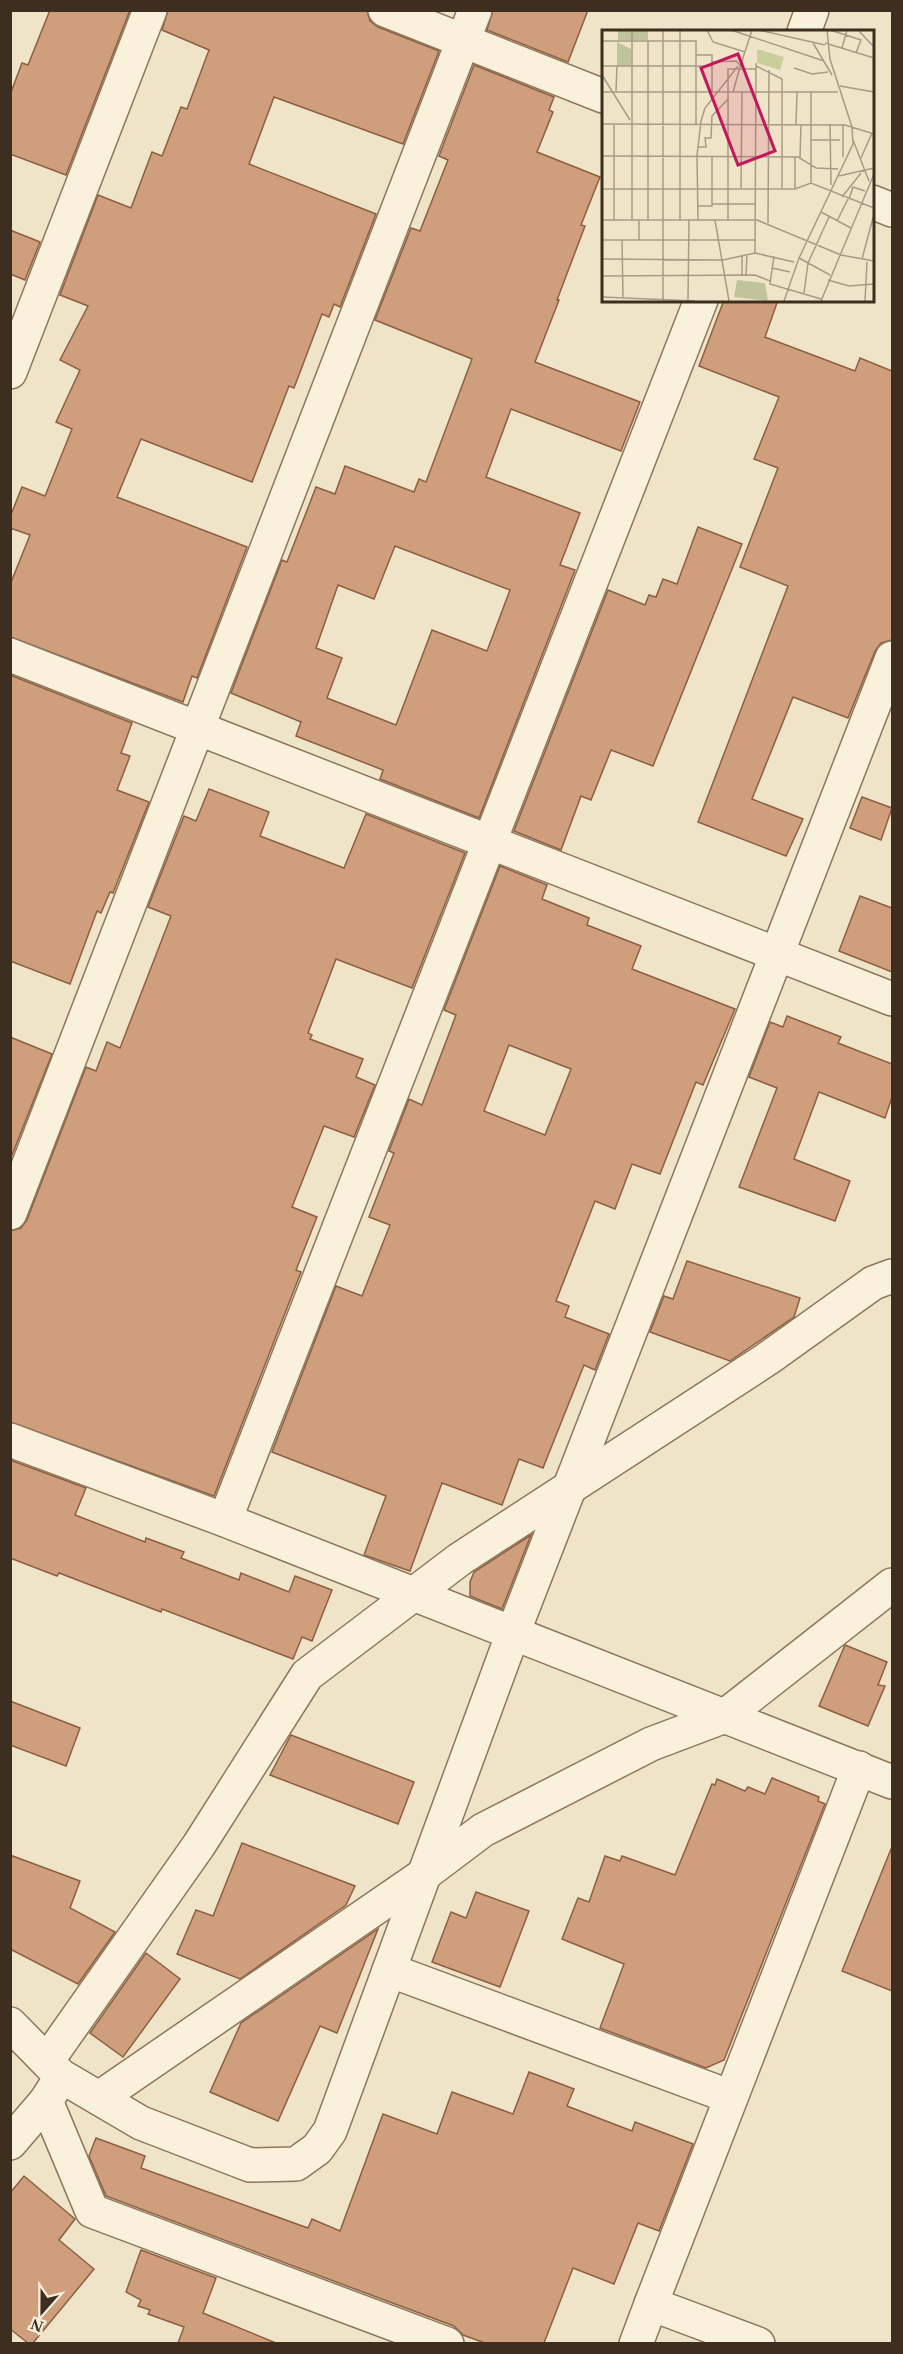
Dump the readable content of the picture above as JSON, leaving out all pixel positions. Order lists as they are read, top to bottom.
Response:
{
  "north": "bottom"
}
